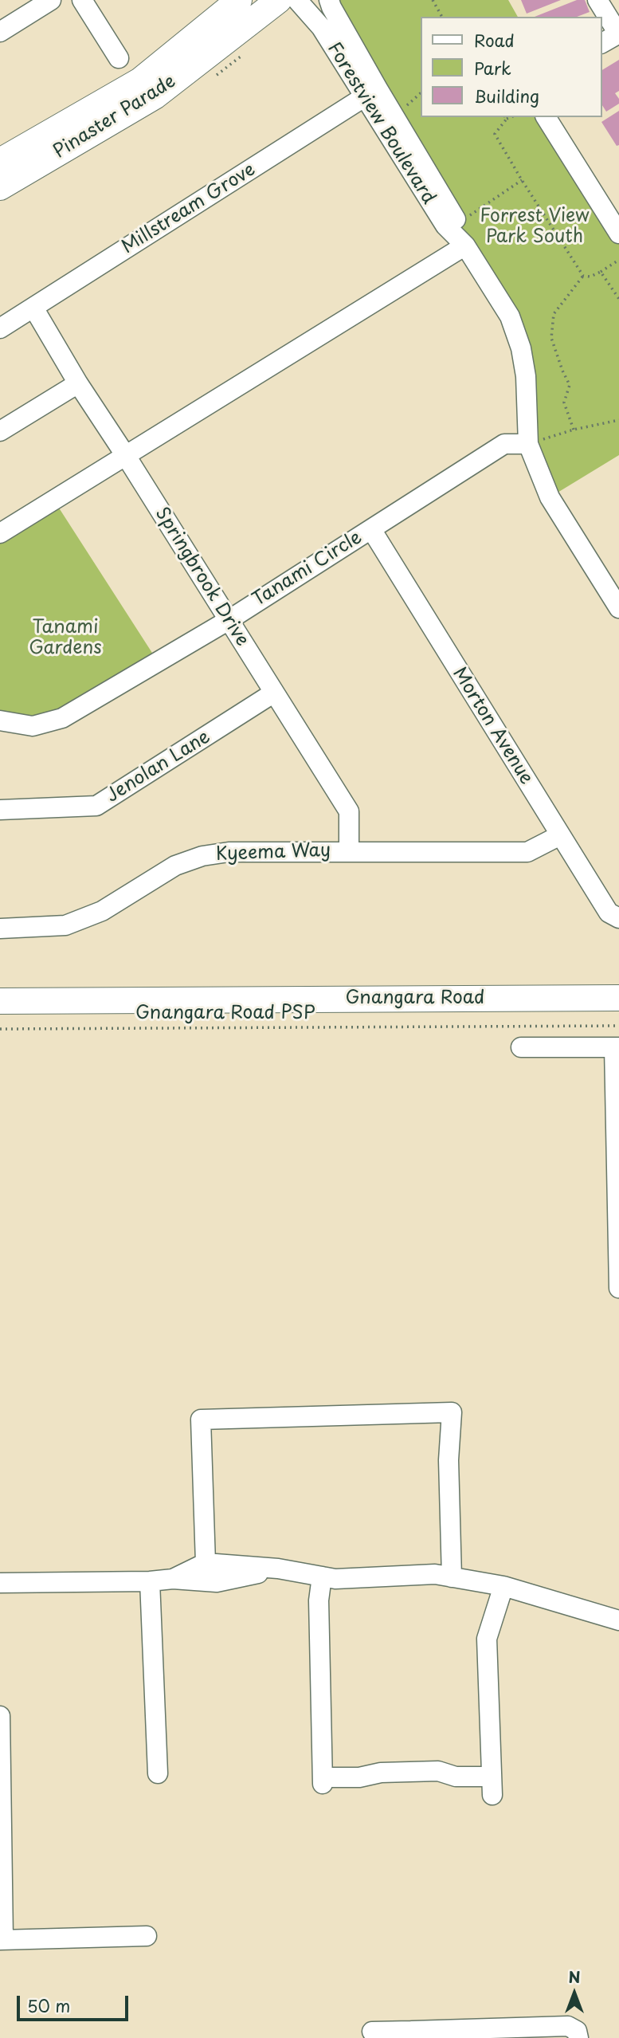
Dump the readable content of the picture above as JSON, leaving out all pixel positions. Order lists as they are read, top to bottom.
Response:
{
  "streets": {
    "main road": ["Pinaster Parade", "Gnangara Road"],
    "street": [
      "Forestview Boulevard",
      "Millstream Grove",
      "Tanami Circle",
      "Springbrook Drive",
      "Morton Avenue",
      "Jenolan Lane",
      "Kyeema Way"
    ],
    "path": ["Gnangara Road PSP"]
  },
  "crossings": [
    ["Forestview Boulevard", "Millstream Grove"],
    ["Forestview Boulevard", "Tanami Circle"],
    ["Millstream Grove", "Springbrook Drive"],
    ["Tanami Circle", "Springbrook Drive"],
    ["Tanami Circle", "Morton Avenue"],
    ["Springbrook Drive", "Jenolan Lane"],
    ["Springbrook Drive", "Kyeema Way"],
    ["Morton Avenue", "Kyeema Way"]
  ],
  "parks": ["Forrest View Park South", "Tanami Gardens"],
  "legend": ["Road", "Park", "Building"],
  "scale_bar": "50 m",
  "north": "top"
}
